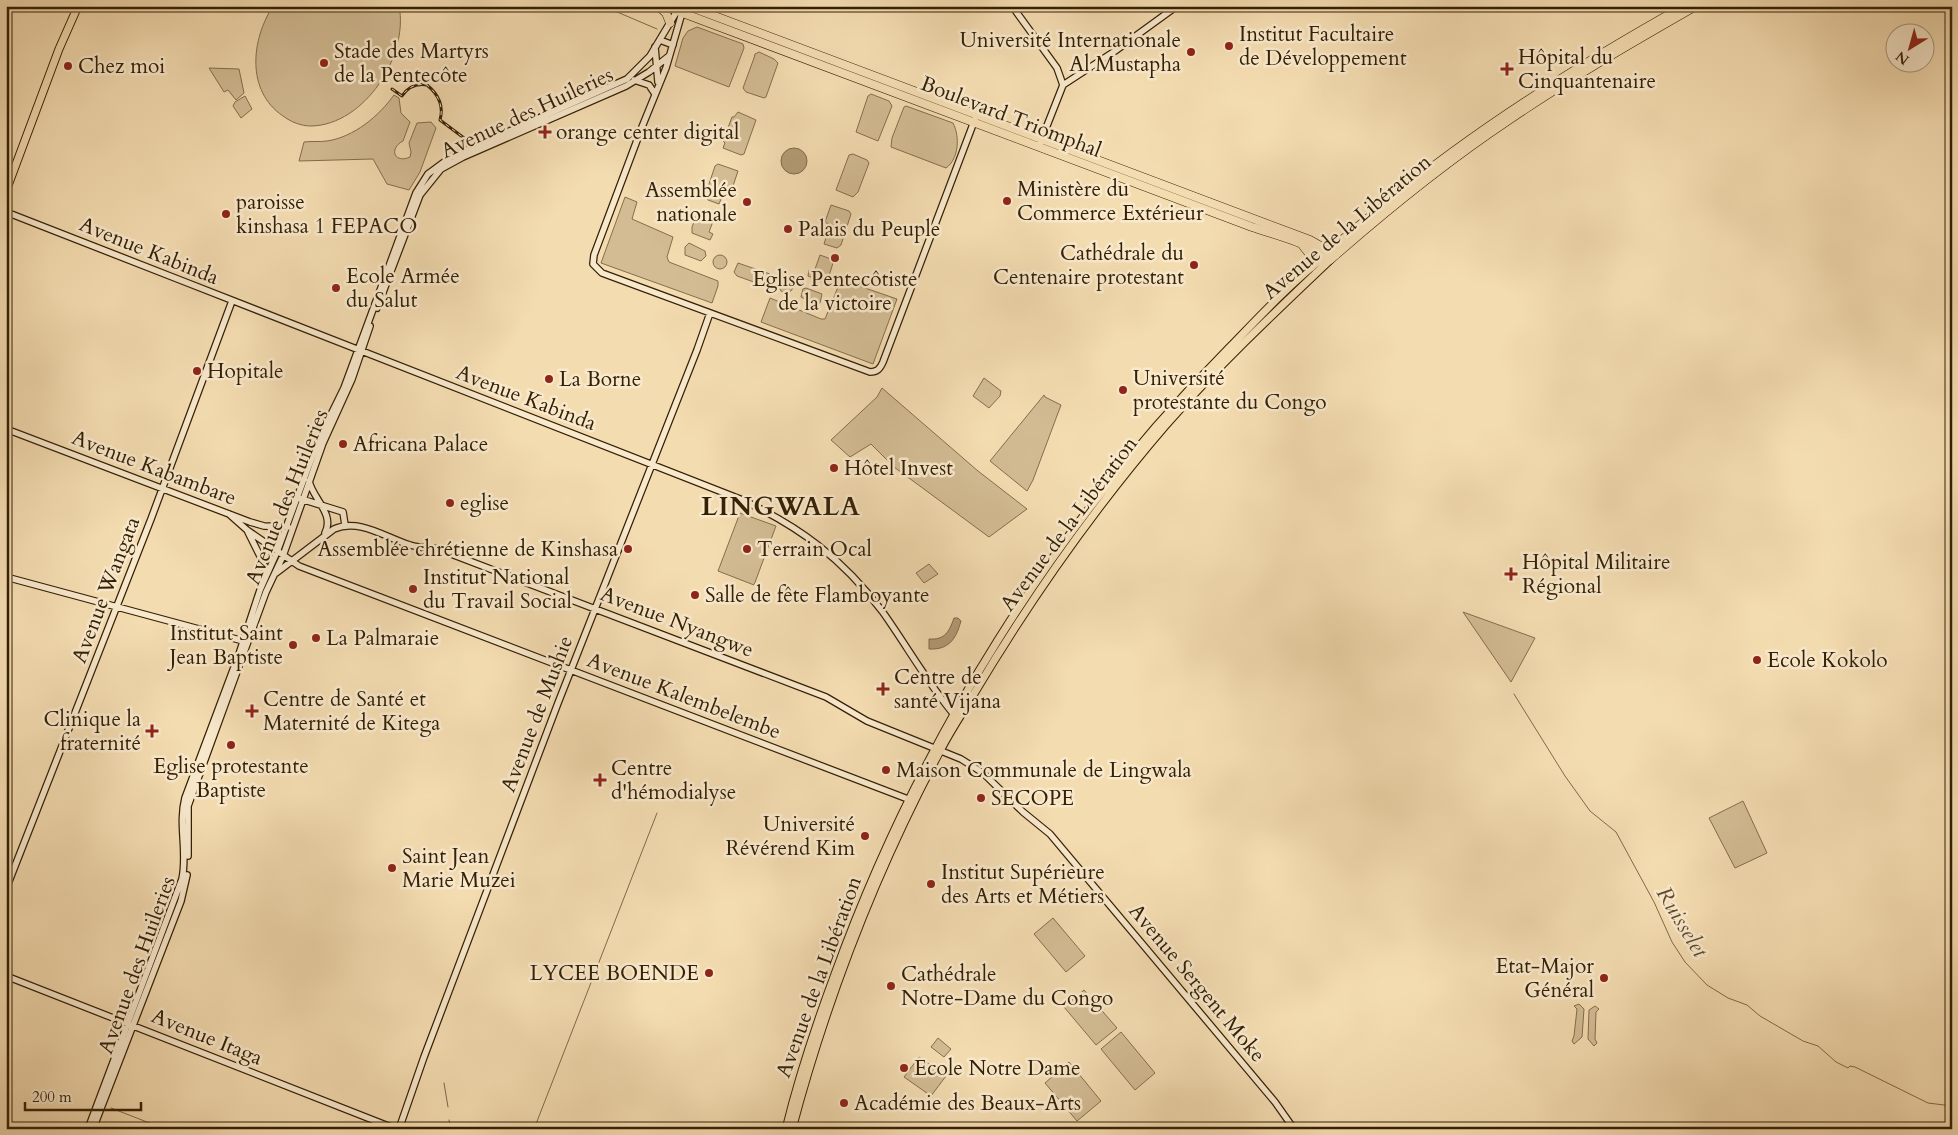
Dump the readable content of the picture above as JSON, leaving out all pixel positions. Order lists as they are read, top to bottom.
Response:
{
  "streets": {
    "highway": ["Boulevard Triomphal", "Avenue de la Libération"],
    "street": [
      "Avenue des Huileries",
      "Avenue Kabinda",
      "Avenue Kabambare",
      "Avenue Wangata",
      "Avenue Nyangwe",
      "Avenue Kalembelembe",
      "Avenue de Mushie",
      "Avenue Sergent Moke",
      "Avenue Itaga"
    ]
  },
  "crossings": [
    ["Avenue des Huileries", "Boulevard Triomphal"],
    ["Avenue des Huileries", "Avenue Kabinda"],
    ["Avenue des Huileries", "Avenue Kabambare"],
    ["Avenue des Huileries", "Avenue Kalembelembe"],
    ["Avenue des Huileries", "Avenue Itaga"],
    ["Boulevard Triomphal", "Avenue de la Libération"],
    ["Avenue de la Libération", "Avenue Kabinda"],
    ["Avenue de la Libération", "Avenue Nyangwe"],
    ["Avenue de la Libération", "Avenue Kalembelembe"],
    ["Avenue de la Libération", "Avenue Sergent Moke"],
    ["Avenue Kabinda", "Avenue Wangata"],
    ["Avenue Kabinda", "Avenue de Mushie"],
    ["Avenue Kabambare", "Avenue Wangata"],
    ["Avenue Kabambare", "Avenue Kalembelembe"],
    ["Avenue Nyangwe", "Avenue de Mushie"],
    ["Avenue Nyangwe", "Avenue Sergent Moke"],
    ["Avenue Kalembelembe", "Avenue de Mushie"],
    ["Avenue de Mushie", "Avenue Itaga"]
  ],
  "districts": ["LINGWALA"],
  "water": ["Ruisselet"],
  "places": {
    "other": [
      "Institut Facultaire de Développement",
      "Université Internationale Al Mustapha",
      "Stade des Martyrs de la Pentecôte",
      "Chez moi",
      "Ministère du Commerce Extérieur",
      "Assemblée nationale",
      "paroisse kinshasa 1 FEPACO",
      "Palais du Peuple",
      "Eglise Pentecôtiste de la victoire",
      "Cathédrale du Centenaire protestant",
      "Ecole Armée du Salut",
      "Hopitale",
      "La Borne",
      "Université protestante du Congo",
      "Africana Palace",
      "Hôtel Invest",
      "eglise",
      "Assemblée chrétienne de Kinshasa",
      "Terrain Ocal",
      "Institut National du Travail Social",
      "Salle de fête Flamboyante",
      "La Palmaraie",
      "Institut Saint Jean Baptiste",
      "Ecole Kokolo",
      "Eglise protestante Baptiste",
      "Maison Communale de Lingwala",
      "SECOPE",
      "Université Révérend Kim",
      "Saint Jean Marie Muzei",
      "Institut Supérieure des Arts et Métiers",
      "LYCEE BOENDE",
      "Etat-Major Général",
      "Cathédrale Notre-Dame du Congo",
      "Ecole Notre Dame",
      "Académie des Beaux-Arts"
    ],
    "health": [
      "Hôpital du Cinquantenaire",
      "orange center digital",
      "Hôpital Militaire Régional",
      "Centre de santé Vijana",
      "Centre de Santé et Maternité de Kitega",
      "Clinique la fraternité",
      "Centre d'hémodialyse"
    ]
  },
  "scale_bar": "200 m",
  "north": "bottom left"
}
